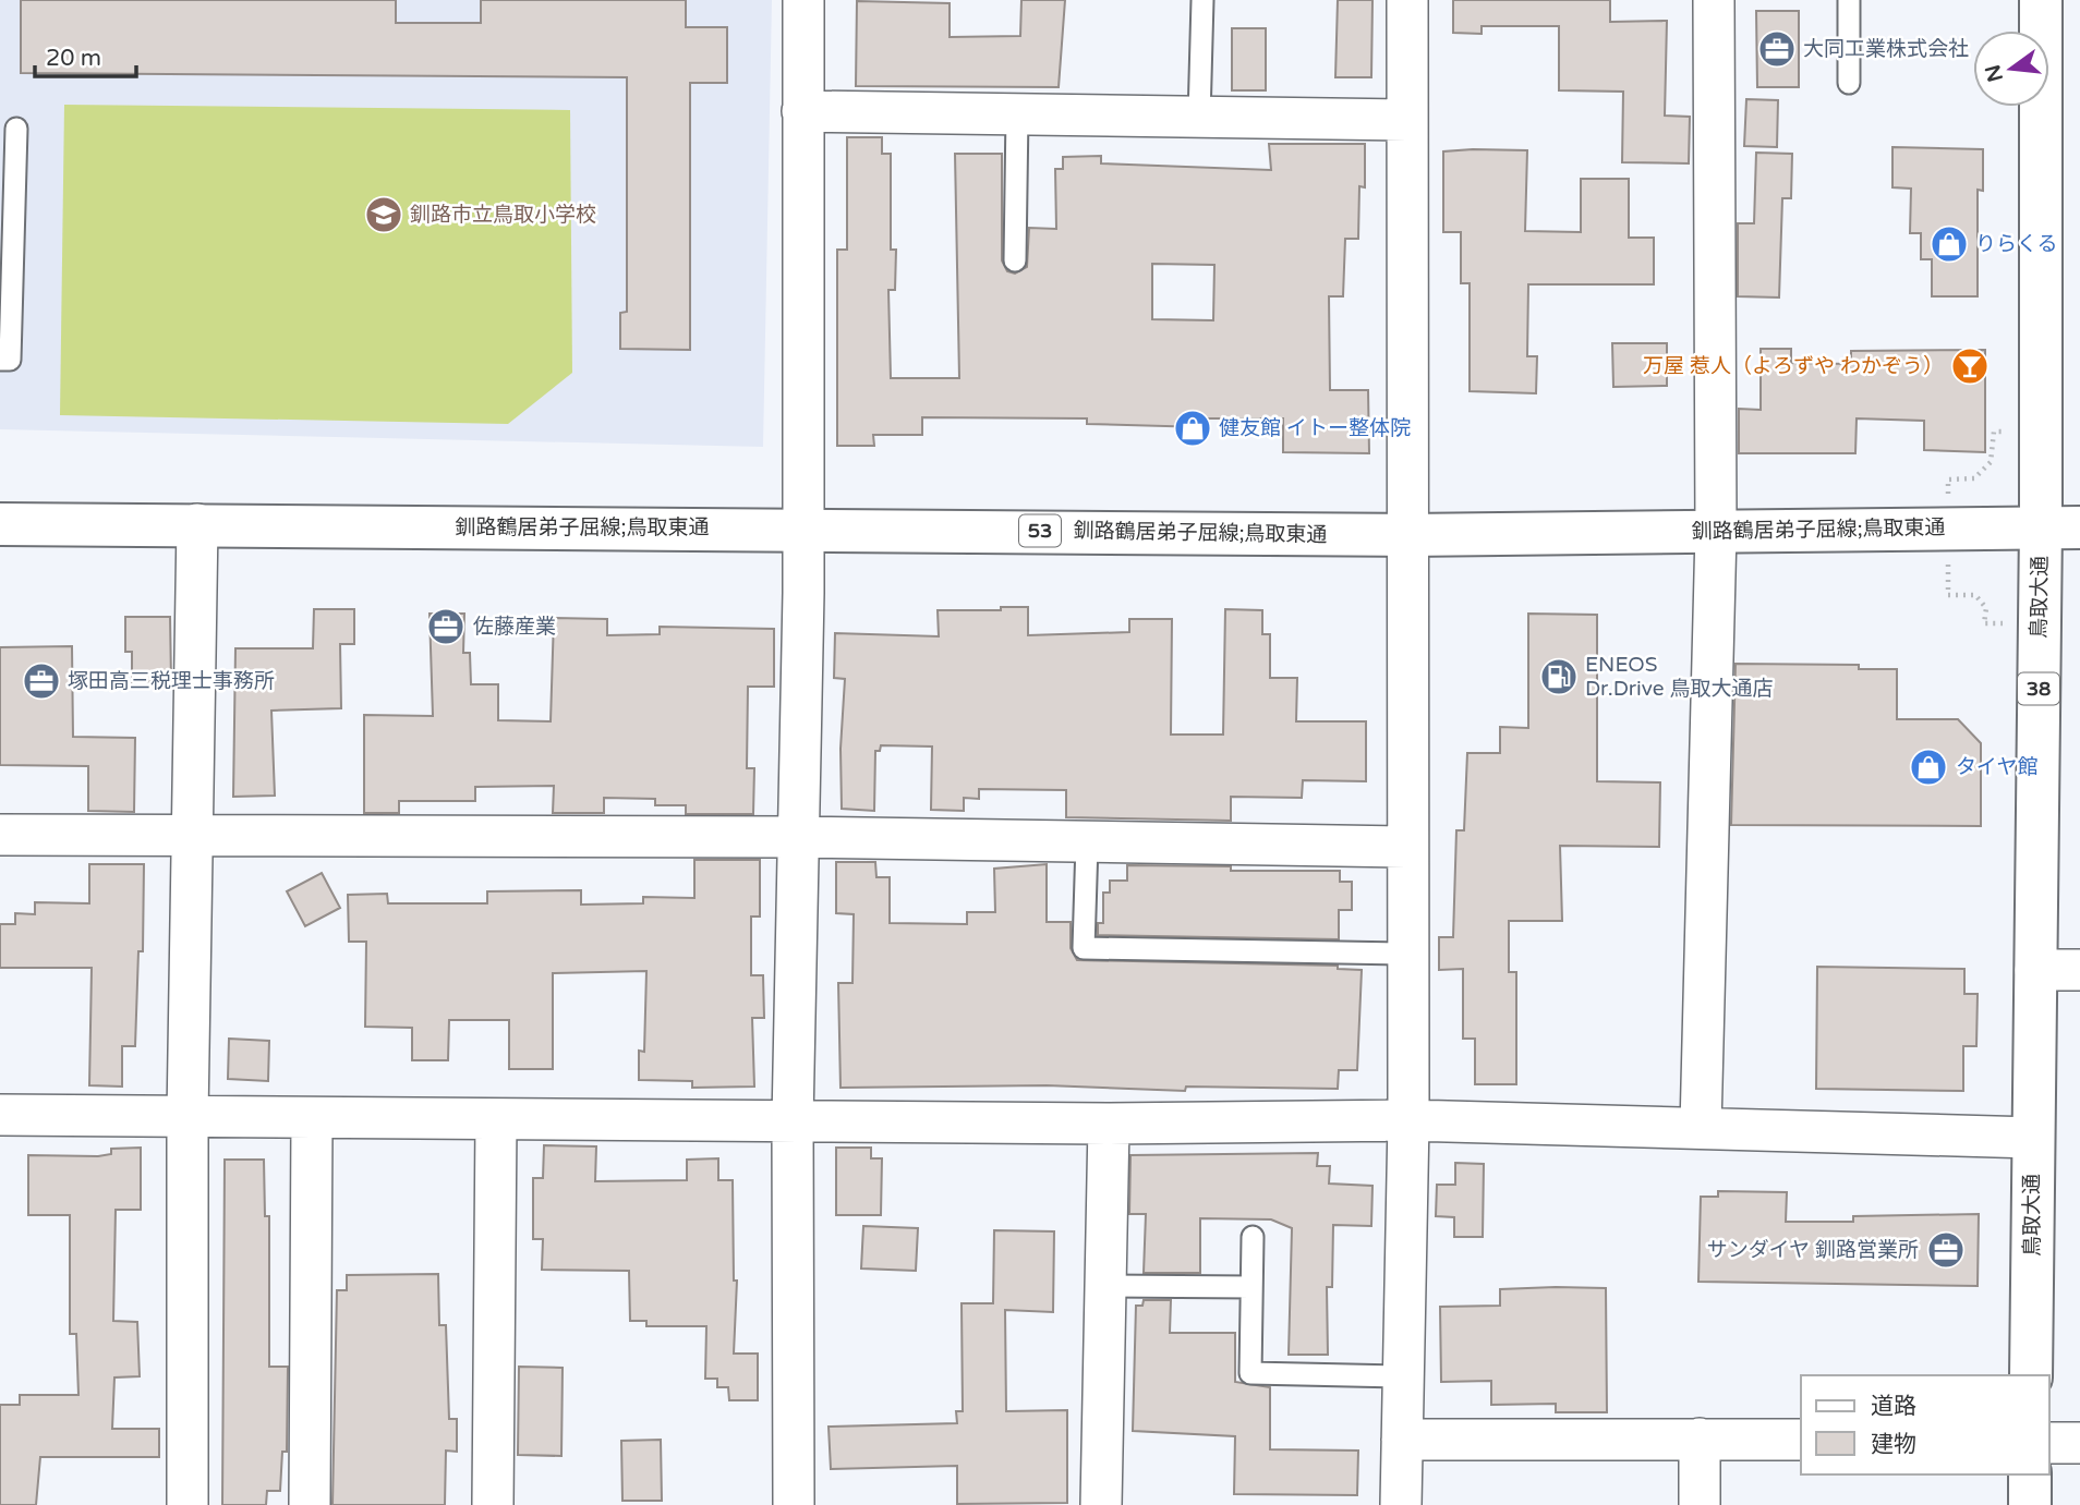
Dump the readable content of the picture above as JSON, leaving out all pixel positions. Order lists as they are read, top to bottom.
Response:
{
  "streets": {
    "main road": [
      "釧路鶴居弟子屈線;鳥取東通",
      "53",
      "鳥取大通",
      "38"
    ]
  },
  "crossings": [
    ["釧路鶴居弟子屈線;鳥取東通", "鳥取大通"]
  ],
  "places": {
    "office": [
      "大同工業株式会社",
      "佐藤産業",
      "塚田高三税理士事務所",
      "サンダイヤ 釧路営業所"
    ],
    "school or university": ["釧路市立鳥取小学校"],
    "shop": ["りらくる", "健友館 イトー整体院", "タイヤ館"],
    "bar": ["万屋 惹人（よろずや わかぞう）"],
    "fuel station": ["ENEOS Dr.Drive 鳥取大通店"]
  },
  "legend": ["道路", "建物"],
  "scale_bar": "20 m",
  "north": "left"
}
